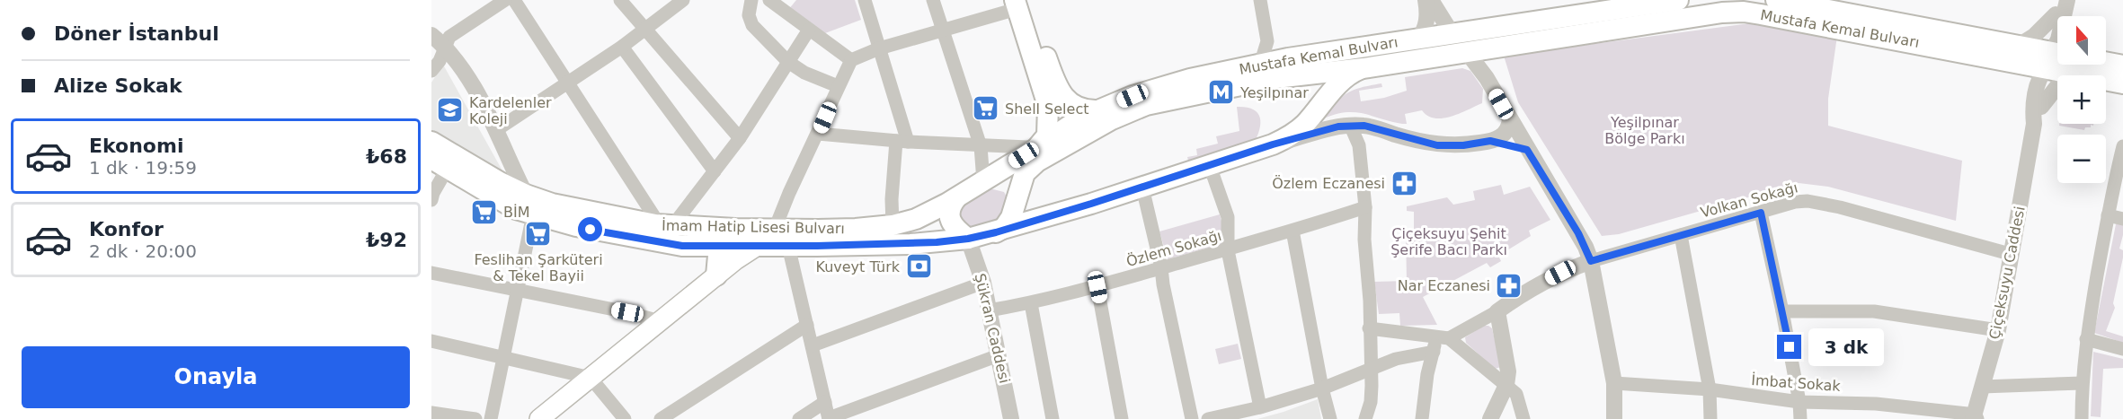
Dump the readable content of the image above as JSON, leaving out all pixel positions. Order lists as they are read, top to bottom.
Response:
{
  "streets": {
    "main road": ["Mustafa Kemal Bulvarı", "İmam Hatip Lisesi Bulvarı"],
    "street": [
      "Volkan Sokağı",
      "Özlem Sokağı",
      "Çiçeksuyu Caddesi",
      "Şükran Caddesi",
      "İmbat Sokak"
    ]
  },
  "crossings": [
    ["Mustafa Kemal Bulvarı", "İmam Hatip Lisesi Bulvarı"],
    ["Mustafa Kemal Bulvarı", "Çiçeksuyu Caddesi"],
    ["Mustafa Kemal Bulvarı", "Şükran Caddesi"],
    ["Volkan Sokağı", "Çiçeksuyu Caddesi"],
    ["İmam Hatip Lisesi Bulvarı", "Şükran Caddesi"],
    ["Özlem Sokağı", "Şükran Caddesi"],
    ["Çiçeksuyu Caddesi", "İmbat Sokak"]
  ],
  "parks": ["Yeşilpınar Bölge Parkı", "Çiçeksuyu Şehit Şerife Bacı Parkı"],
  "places": {
    "metro station": ["Yeşilpınar"],
    "supermarket": ["Shell Select", "BİM", "Feslihan Şarküteri & Tekel Bayii"],
    "school or university": ["Kardelenler Koleji"],
    "pharmacy": ["Özlem Eczanesi", "Nar Eczanesi"],
    "bank": ["Kuveyt Türk"]
  },
  "north": "top",
  "page": {
    "banner": ["Döner İstanbul", "Alize Sokak"],
    "map_buttons": ["+", "−"],
    "list": [
      {
        "name": "Ekonomi",
        "note": "1 dk · 19:59",
        "value": "₺68"
      },
      {
        "name": "Konfor",
        "note": "2 dk · 20:00",
        "value": "₺92"
      }
    ],
    "bubble": "3 dk",
    "buttons": "Onayla"
  }
}
